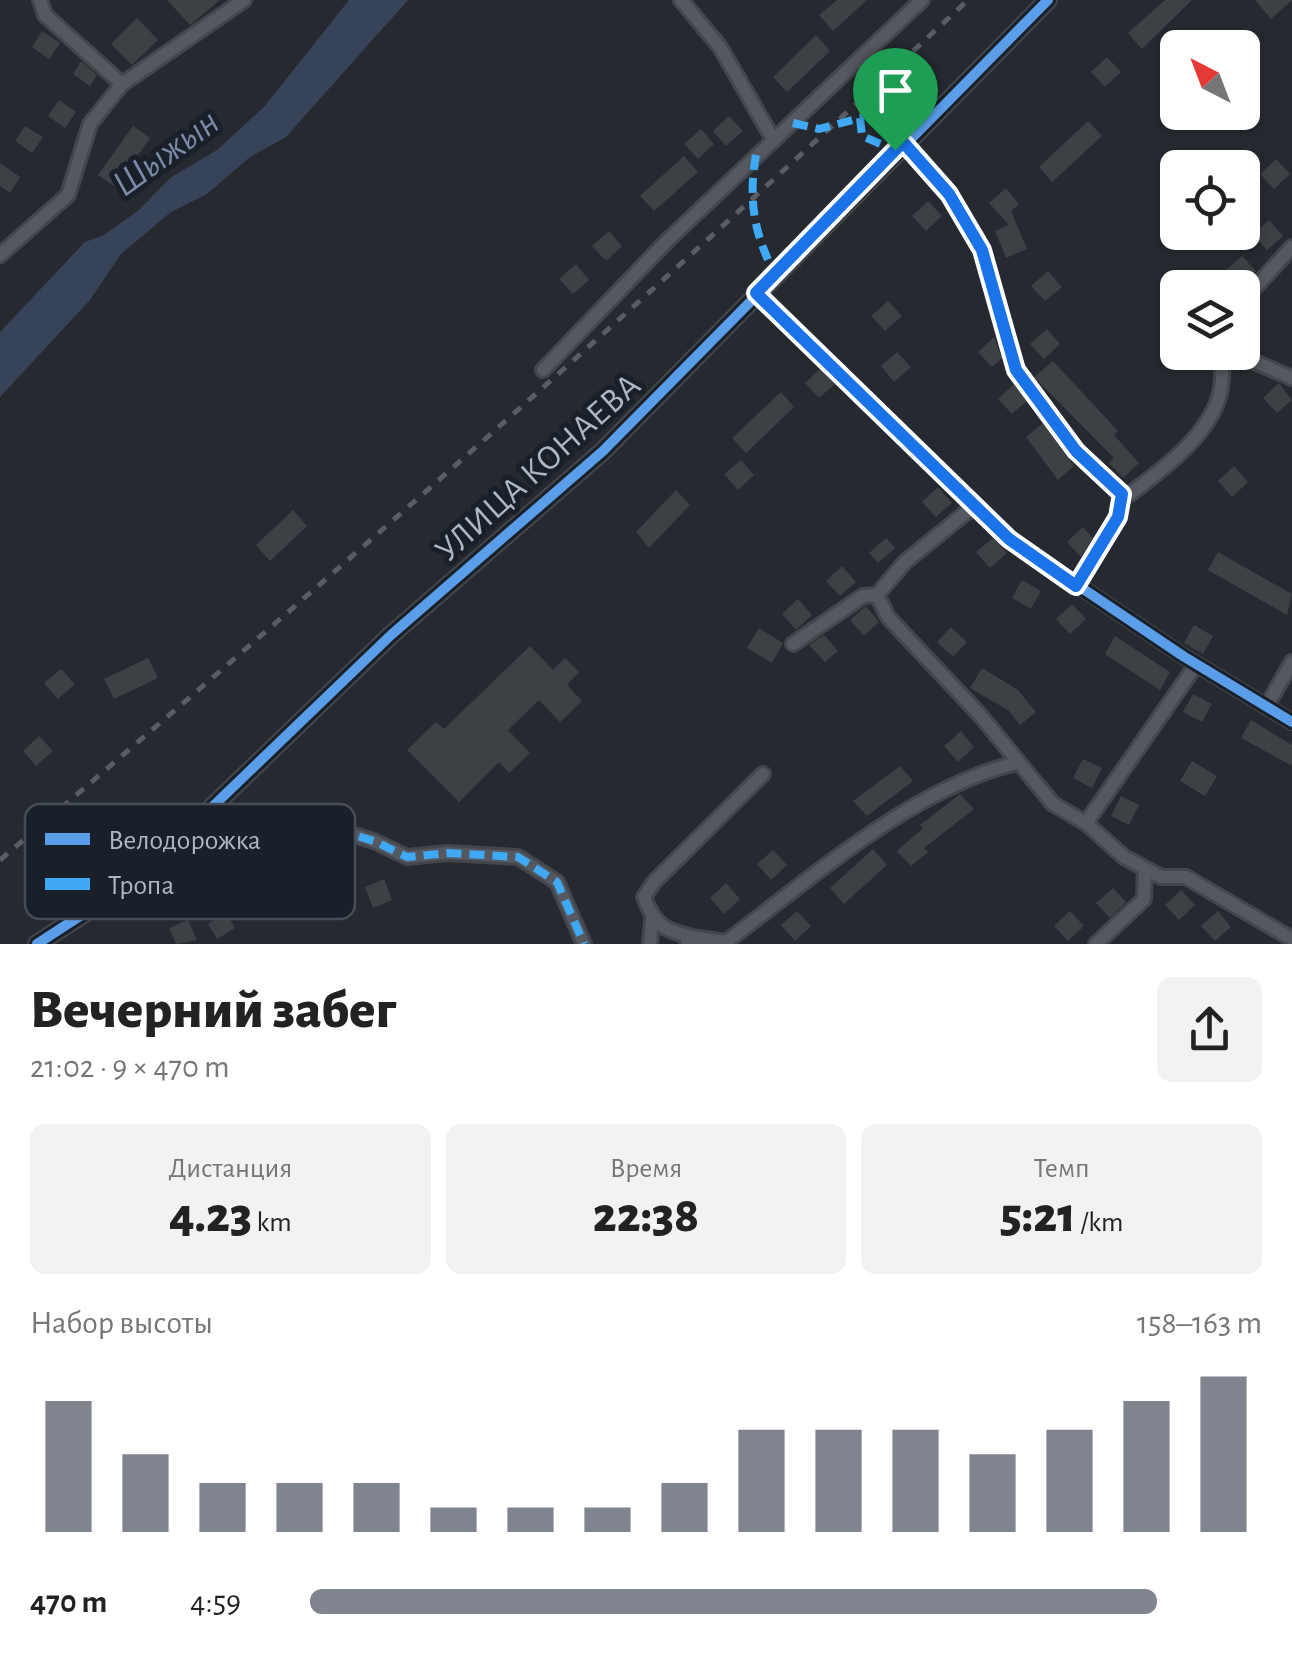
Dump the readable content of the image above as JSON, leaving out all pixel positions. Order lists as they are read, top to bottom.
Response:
{
  "streets": {
    "street": ["УЛИЦА КОНАЕВА"]
  },
  "water": ["Шыжын"],
  "legend": ["Велодорожка", "Тропа"],
  "north": "top left",
  "page": {
    "heading": ["Вечерний забег", "21:02 · 9 × 470 m"],
    "stats": [
      ["Дистанция", "4.23 km"],
      ["Время", "22:38"],
      ["Темп", "5:21 /km"]
    ],
    "chart": ["Набор высоты", "158–163 m"],
    "list": [
      {
        "name": "470 m",
        "note": "4:59"
      }
    ]
  }
}
